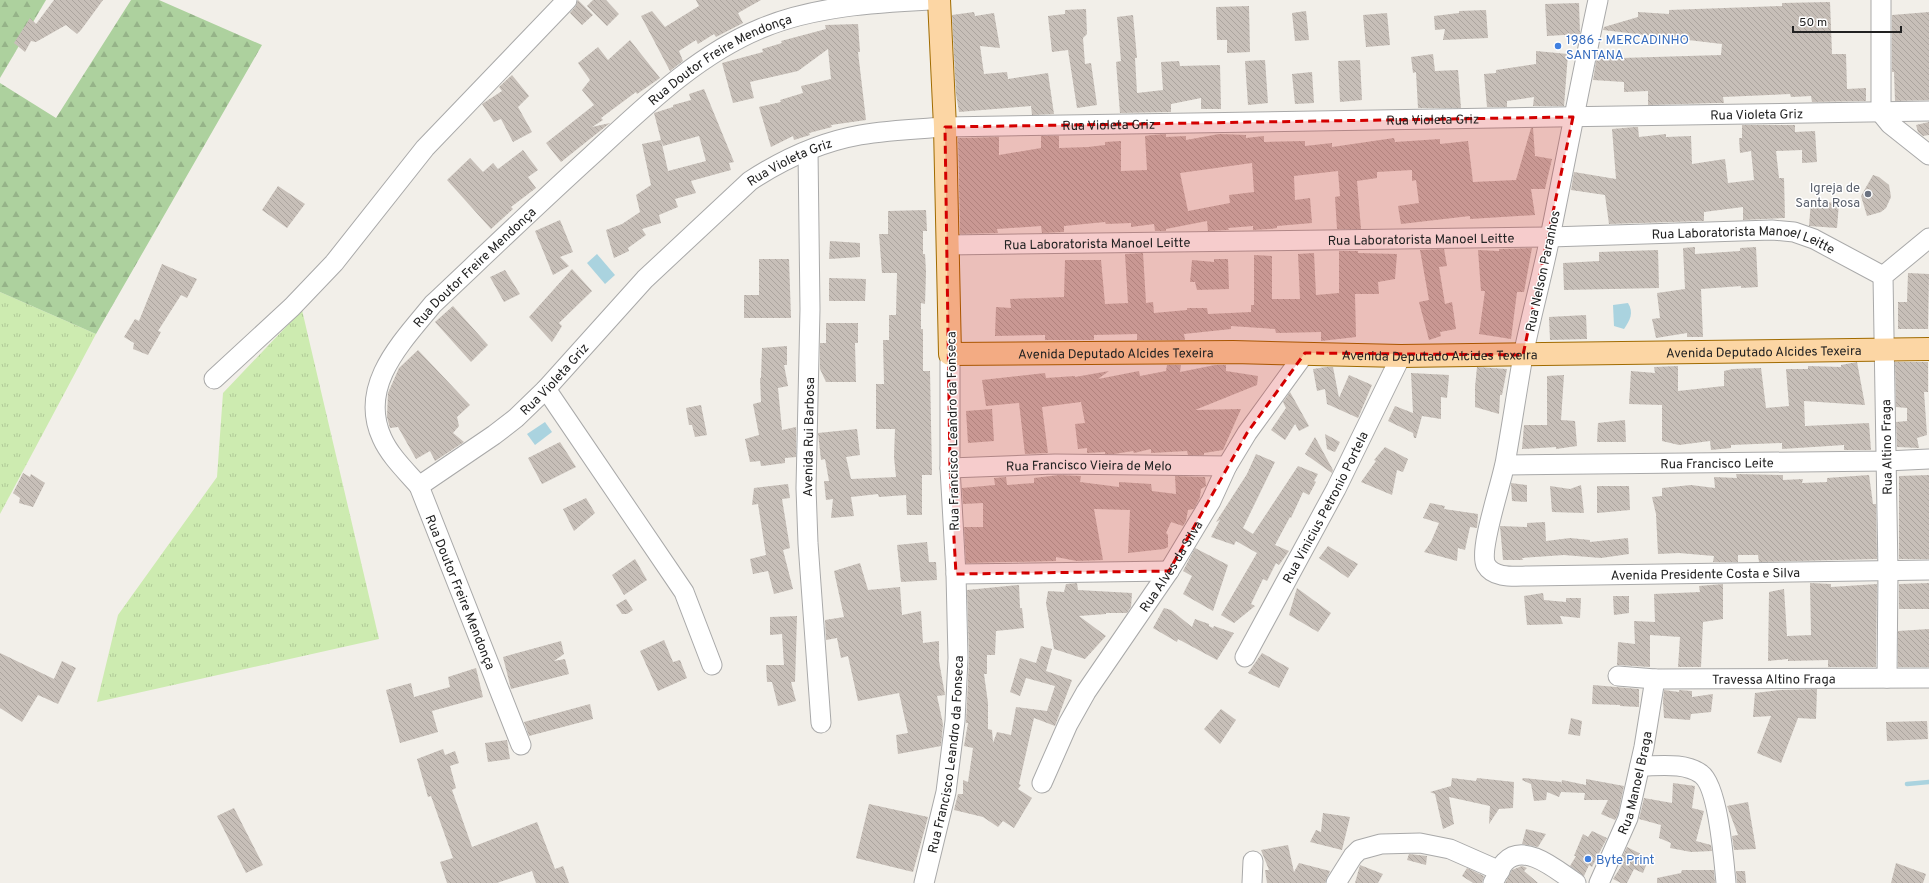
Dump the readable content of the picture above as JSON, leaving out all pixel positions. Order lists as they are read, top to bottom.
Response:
{
  "streets": {
    "main road": ["Avenida Deputado Alcides Texeira", "Rua Francisco Leandro da Fonseca"],
    "street": [
      "Rua Doutor Freire Mendonça",
      "Rua Violeta Griz",
      "Rua Laboratorista Manoel Leitte",
      "Rua Nelson Paranhos",
      "Avenida Rui Barbosa",
      "Rua Altino Fraga",
      "Rua Francisco Leite",
      "Rua Francisco Vieira de Melo",
      "Rua Vinicius Petronio Portela",
      "Rua Alves da Silva",
      "Avenida Presidente Costa e Silva",
      "Travessa Altino Fraga",
      "Rua Manoel Braga"
    ]
  },
  "crossings": [
    ["Rua Doutor Freire Mendonça", "Rua Violeta Griz"],
    ["Rua Violeta Griz", "Rua Nelson Paranhos"],
    ["Rua Violeta Griz", "Rua Francisco Leandro da Fonseca"],
    ["Rua Violeta Griz", "Avenida Rui Barbosa"],
    ["Rua Laboratorista Manoel Leitte", "Rua Nelson Paranhos"],
    ["Rua Laboratorista Manoel Leitte", "Rua Francisco Leandro da Fonseca"],
    ["Rua Laboratorista Manoel Leitte", "Rua Altino Fraga"],
    ["Rua Nelson Paranhos", "Avenida Deputado Alcides Texeira"],
    ["Rua Nelson Paranhos", "Rua Francisco Leite"],
    ["Rua Nelson Paranhos", "Avenida Presidente Costa e Silva"],
    ["Avenida Deputado Alcides Texeira", "Rua Francisco Leandro da Fonseca"],
    ["Avenida Deputado Alcides Texeira", "Rua Altino Fraga"],
    ["Avenida Deputado Alcides Texeira", "Rua Vinicius Petronio Portela"],
    ["Avenida Deputado Alcides Texeira", "Rua Alves da Silva"],
    ["Rua Francisco Leandro da Fonseca", "Rua Francisco Vieira de Melo"],
    ["Rua Altino Fraga", "Rua Francisco Leite"],
    ["Rua Altino Fraga", "Avenida Presidente Costa e Silva"],
    ["Rua Altino Fraga", "Travessa Altino Fraga"],
    ["Rua Francisco Vieira de Melo", "Rua Alves da Silva"],
    ["Travessa Altino Fraga", "Rua Manoel Braga"]
  ],
  "places": ["1986 - MERCADINHO SANTANA", "Igreja de Santa Rosa", "Byte Print"],
  "scale_bar": "50 m"
}
